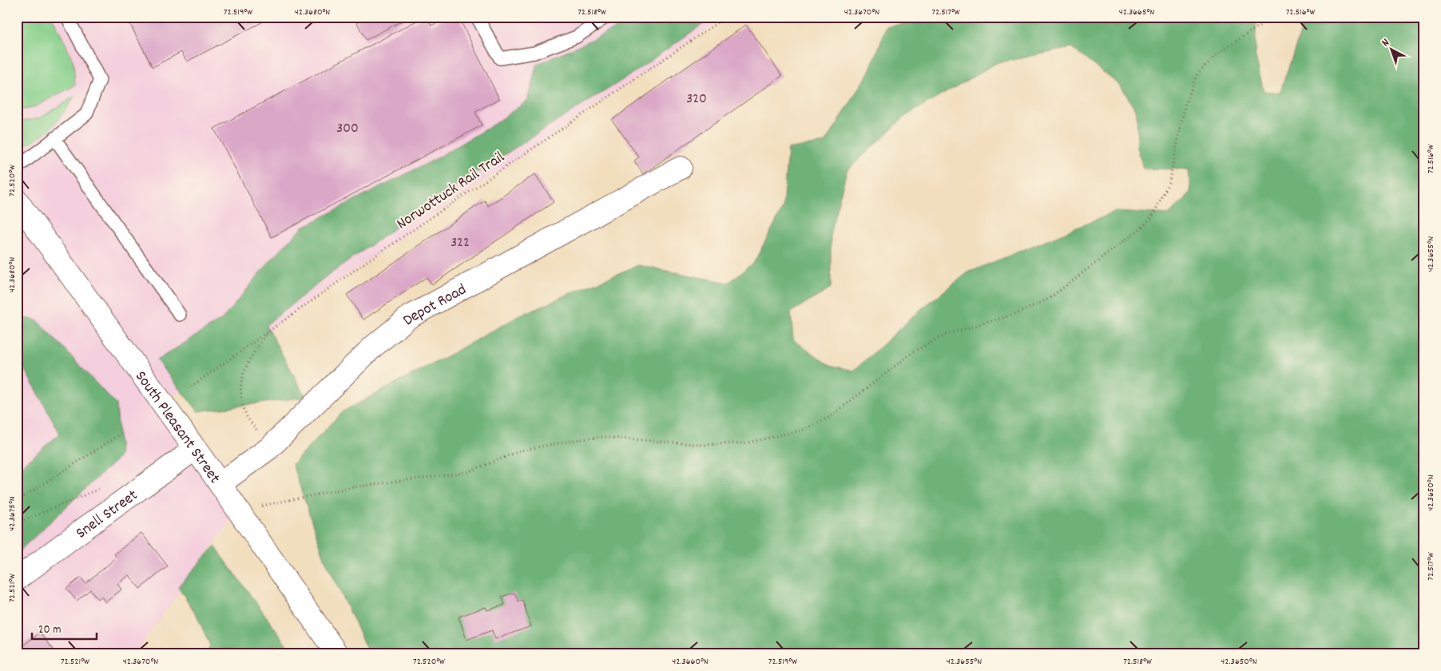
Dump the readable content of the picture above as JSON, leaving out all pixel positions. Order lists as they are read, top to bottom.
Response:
{
  "streets": {
    "street": ["Depot Road", "South Pleasant Street", "Snell Street"],
    "path": ["Norwottuck Rail Trail"]
  },
  "crossings": [
    ["Depot Road", "South Pleasant Street"],
    ["South Pleasant Street", "Snell Street"]
  ],
  "house_numbers": ["320", "300", "322"],
  "scale_bar": "20 m",
  "north": "top left",
  "coordinates": [
    "72.519°W",
    "42.3680°N",
    "72.518°W",
    "42.3670°N",
    "72.517°W",
    "42.3665°N",
    "72.516°W",
    "72.520°W",
    "42.3655°N",
    "42.3650°N",
    "42.3675°N",
    "72.521°W",
    "42.3660°N"
  ]
}
